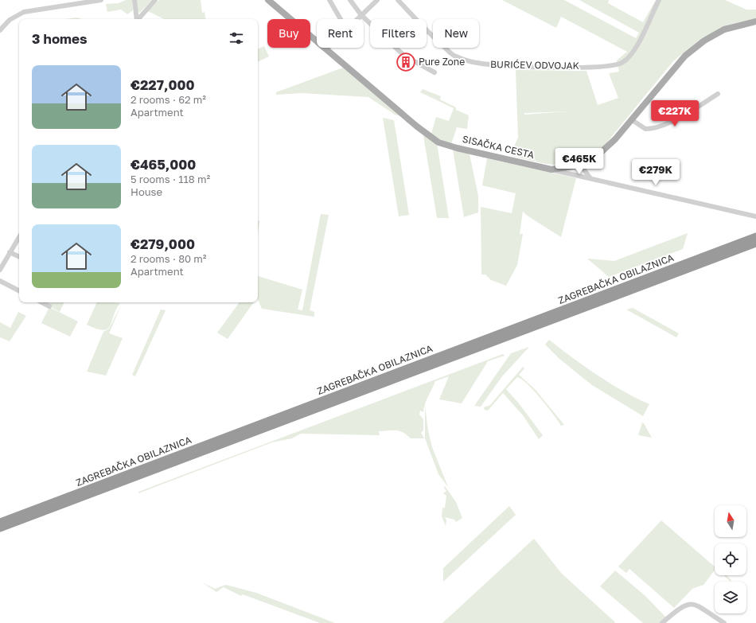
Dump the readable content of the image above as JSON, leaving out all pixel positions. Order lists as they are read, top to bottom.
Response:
{
  "streets": {
    "highway": ["ZAGREBAČKA OBILAZNICA"],
    "main road": ["SISAČKA CESTA"],
    "street": ["BURIĆEV ODVOJAK"]
  },
  "places": {
    "building": ["Pure Zone"]
  },
  "north": "top",
  "page": {
    "chip": [
      "Buy",
      "Rent",
      "Filters",
      "New"
    ],
    "heading": "3 homes",
    "list": [
      {
        "name": "€227,000",
        "note": "2 rooms · 62 m² · Apartment"
      },
      {
        "name": "€465,000",
        "note": "5 rooms · 118 m² · House"
      },
      {
        "name": "€279,000",
        "note": "2 rooms · 80 m² · Apartment"
      }
    ],
    "price": ["€227K", "€465K", "€279K"]
  }
}
